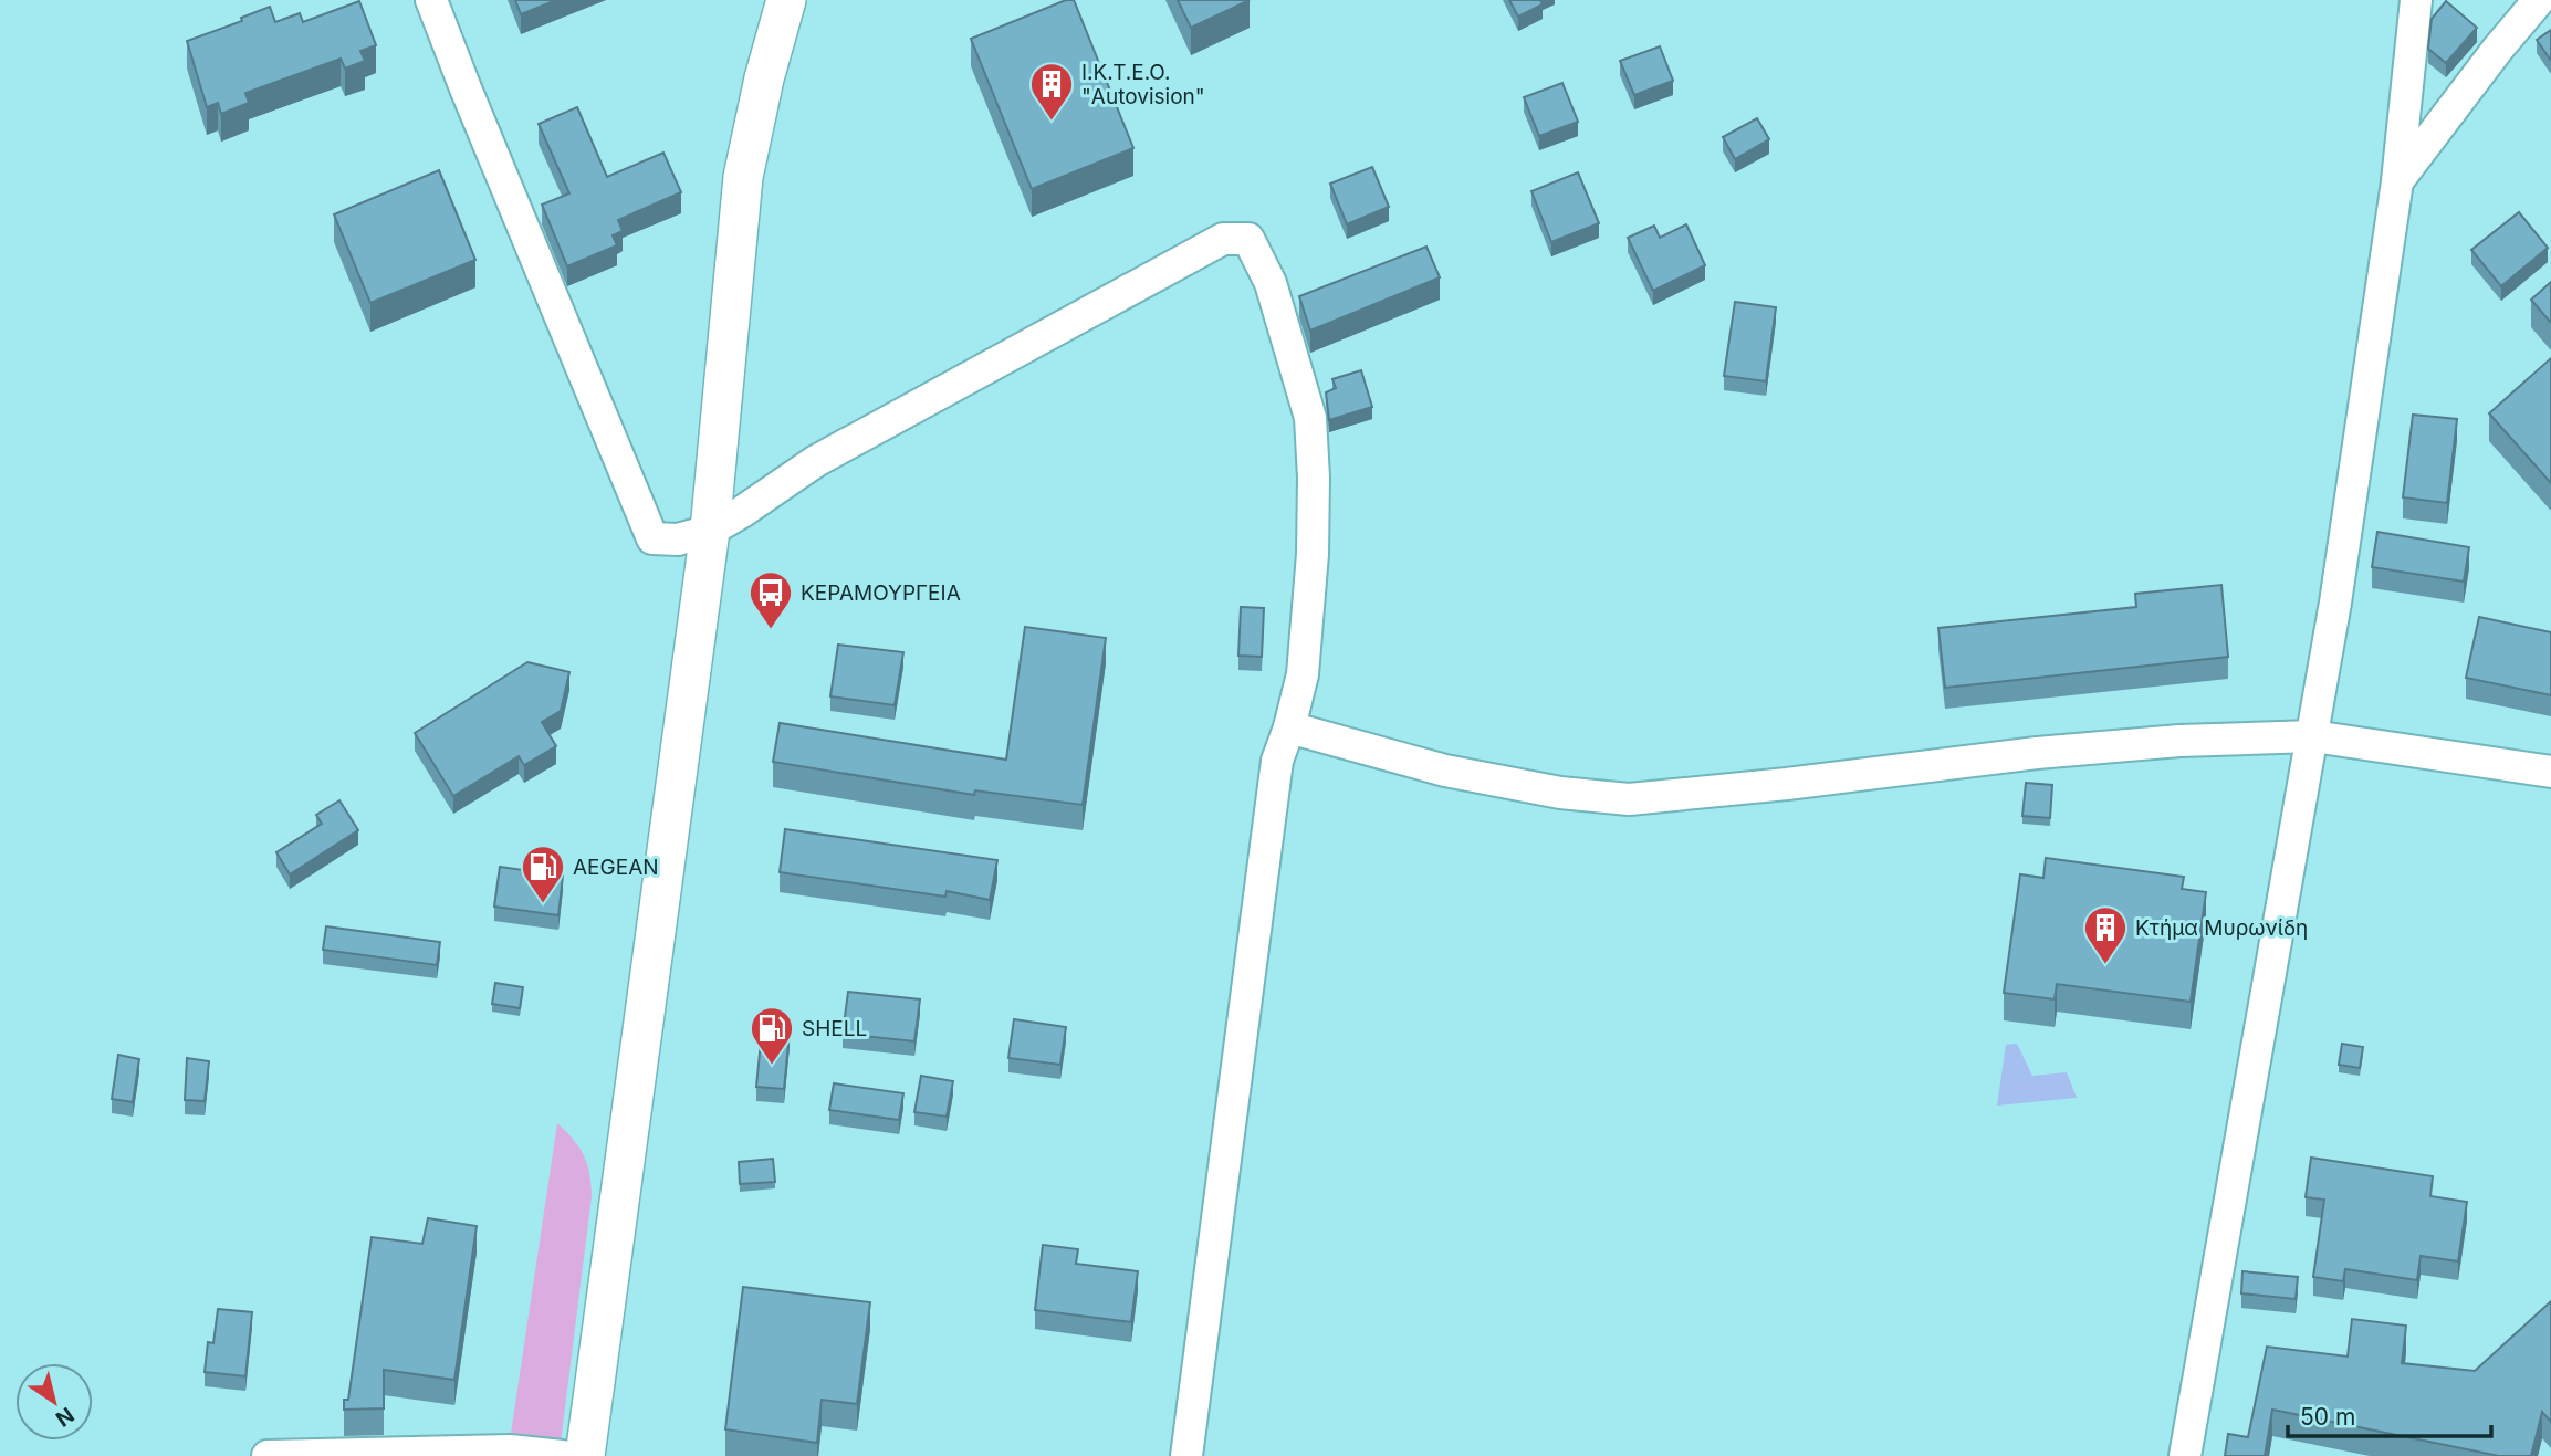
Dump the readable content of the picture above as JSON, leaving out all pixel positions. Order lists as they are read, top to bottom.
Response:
{
  "places": {
    "building": ["I.Κ.Τ.Ε.Ο. \"Autovision\"", "Κτήμα Μυρωνίδη"],
    "bus stop": ["ΚΕΡΑΜΟΥΡΓΕΙΑ"],
    "fuel station": ["AEGEAN", "SHELL"]
  },
  "scale_bar": "50 m",
  "north": "bottom right"
}
